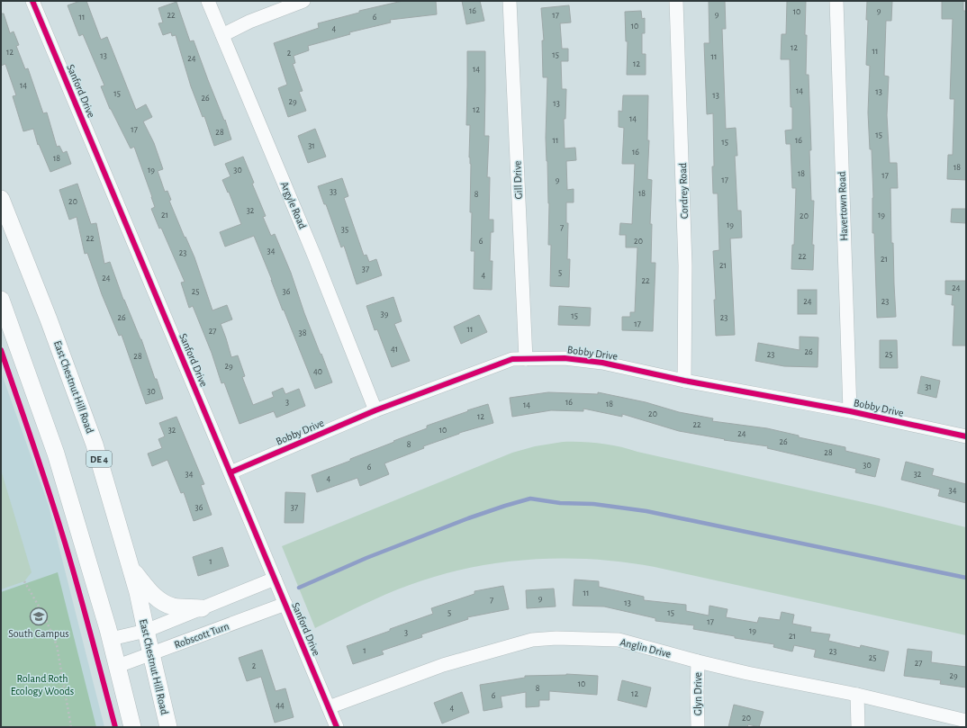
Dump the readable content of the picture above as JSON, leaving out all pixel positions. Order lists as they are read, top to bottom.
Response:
{
  "streets": {
    "main road": ["East Chestnut Hill Road", "DE 4"],
    "street": [
      "Sanford Drive",
      "Gill Drive",
      "Cordrey Road",
      "Argyle Road",
      "Havertown Road",
      "Bobby Drive",
      "Robscott Turn",
      "Anglin Drive",
      "Glyn Drive"
    ]
  },
  "crossings": [
    ["Sanford Drive", "Bobby Drive"],
    ["Sanford Drive", "Robscott Turn"],
    ["Sanford Drive", "Anglin Drive"],
    ["Gill Drive", "Bobby Drive"],
    ["Cordrey Road", "Bobby Drive"],
    ["Argyle Road", "Bobby Drive"],
    ["Havertown Road", "Bobby Drive"],
    ["East Chestnut Hill Road", "Robscott Turn"],
    ["Anglin Drive", "Glyn Drive"]
  ],
  "parks": ["Roland Roth Ecology Woods"],
  "places": {
    "school or university": ["South Campus"]
  },
  "house_numbers": [
    "16",
    "9",
    "10",
    "9",
    "22",
    "17",
    "11",
    "6",
    "10",
    "4",
    "12",
    "11",
    "12",
    "2",
    "15",
    "13",
    "11",
    "24",
    "12",
    "14",
    "14",
    "14",
    "13",
    "15",
    "13",
    "26",
    "29",
    "13",
    "12",
    "14",
    "17",
    "28",
    "15",
    "11",
    "16",
    "15",
    "31",
    "16",
    "18",
    "18",
    "19",
    "30",
    "18",
    "17",
    "9",
    "17",
    "33",
    "18",
    "8",
    "20",
    "32",
    "21",
    "19",
    "20",
    "19",
    "7",
    "35",
    "22",
    "6",
    "20",
    "34",
    "23",
    "22",
    "21",
    "21",
    "37",
    "5",
    "4",
    "24",
    "22",
    "24",
    "25",
    "36",
    "24",
    "23",
    "39",
    "15",
    "26",
    "23",
    "17",
    "11",
    "27",
    "38",
    "41",
    "26",
    "23",
    "25",
    "28",
    "29",
    "40",
    "31",
    "30",
    "3",
    "16",
    "18",
    "14",
    "20",
    "12",
    "22",
    "32",
    "10",
    "24",
    "26",
    "8",
    "28",
    "30",
    "6",
    "34",
    "32",
    "4",
    "34",
    "36",
    "37",
    "1",
    "11",
    "9",
    "7",
    "13",
    "5",
    "15",
    "17",
    "19",
    "3",
    "21",
    "1",
    "23",
    "25",
    "27",
    "2",
    "29",
    "10",
    "8",
    "12",
    "6",
    "44",
    "4",
    "20"
  ]
}
